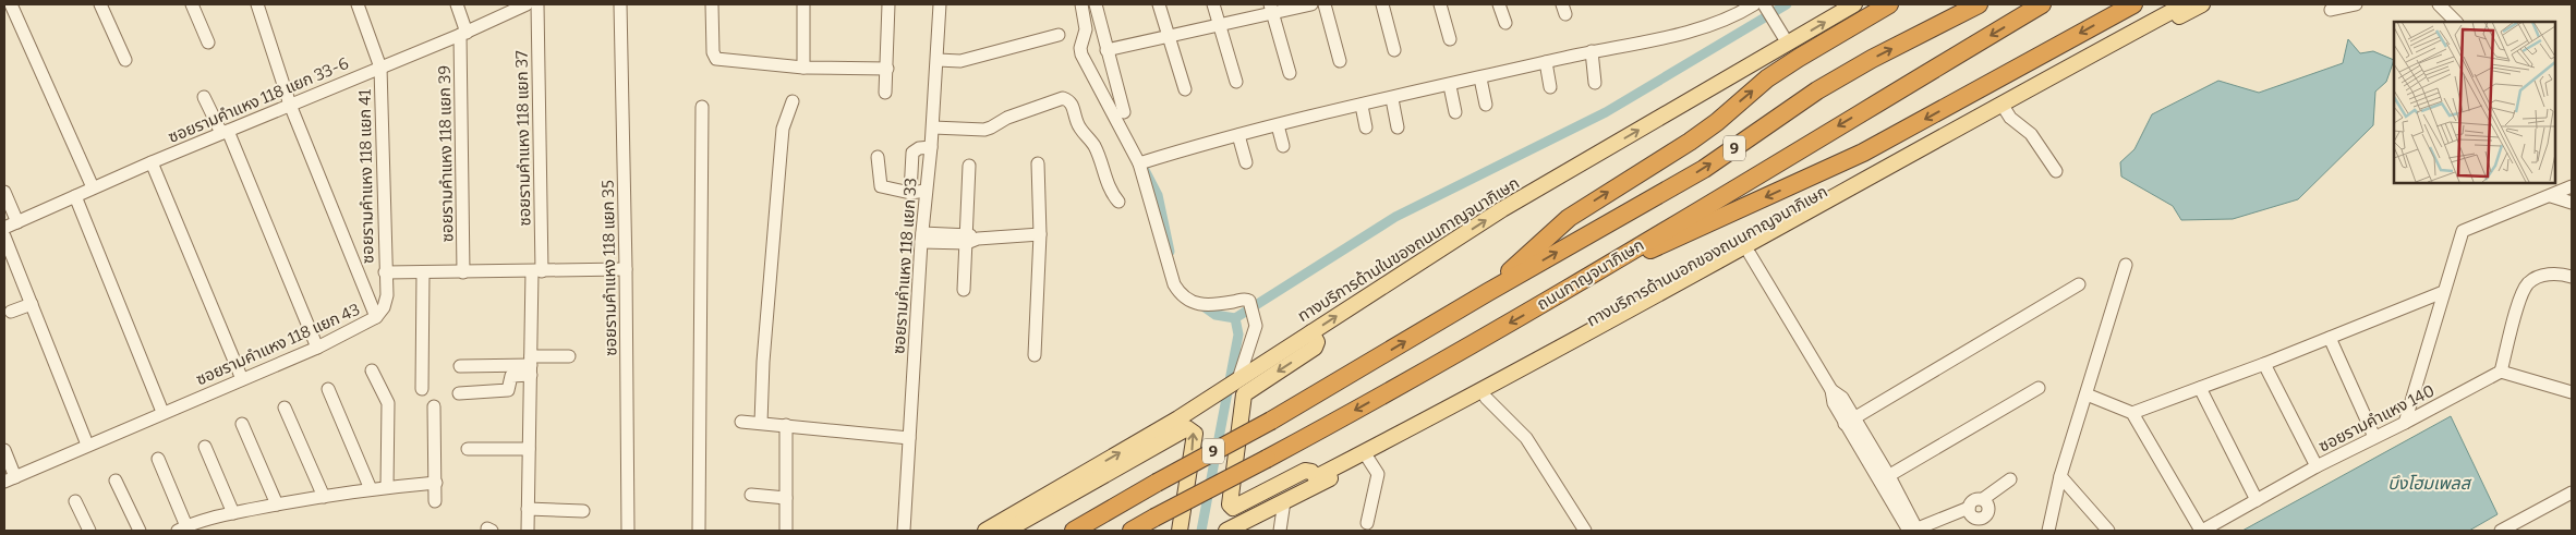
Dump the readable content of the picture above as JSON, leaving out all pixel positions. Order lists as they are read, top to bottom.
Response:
{
  "streets": {
    "highway": ["9", "ถนนกาญจนาภิเษก"],
    "main road": ["ทางบริการด้านในของถนนกาญจนาภิเษก", "ทางบริการด้านนอกของถนนกาญจนาภิเษก"],
    "street": [
      "ซอยรามคำแหง 118 แยก 33-6",
      "ซอยรามคำแหง 118 แยก 37",
      "ซอยรามคำแหง 118 แยก 39",
      "ซอยรามคำแหง 118 แยก 41",
      "ซอยรามคำแหง 118 แยก 33",
      "ซอยรามคำแหง 118 แยก 35",
      "ซอยรามคำแหง 118 แยก 43",
      "ซอยรามคำแหง 140"
    ]
  },
  "crossings": [
    ["ซอยรามคำแหง 118 แยก 33-6", "ซอยรามคำแหง 118 แยก 39"],
    ["ซอยรามคำแหง 118 แยก 33-6", "ซอยรามคำแหง 118 แยก 41"],
    ["ซอยรามคำแหง 118 แยก 33-6", "ซอยรามคำแหง 118 แยก 43"],
    ["ซอยรามคำแหง 118 แยก 41", "ซอยรามคำแหง 118 แยก 43"]
  ],
  "one_way": ["ทางบริการด้านในของถนนกาญจนาภิเษก"],
  "water": ["บึงโฮมเพลส"]
}
